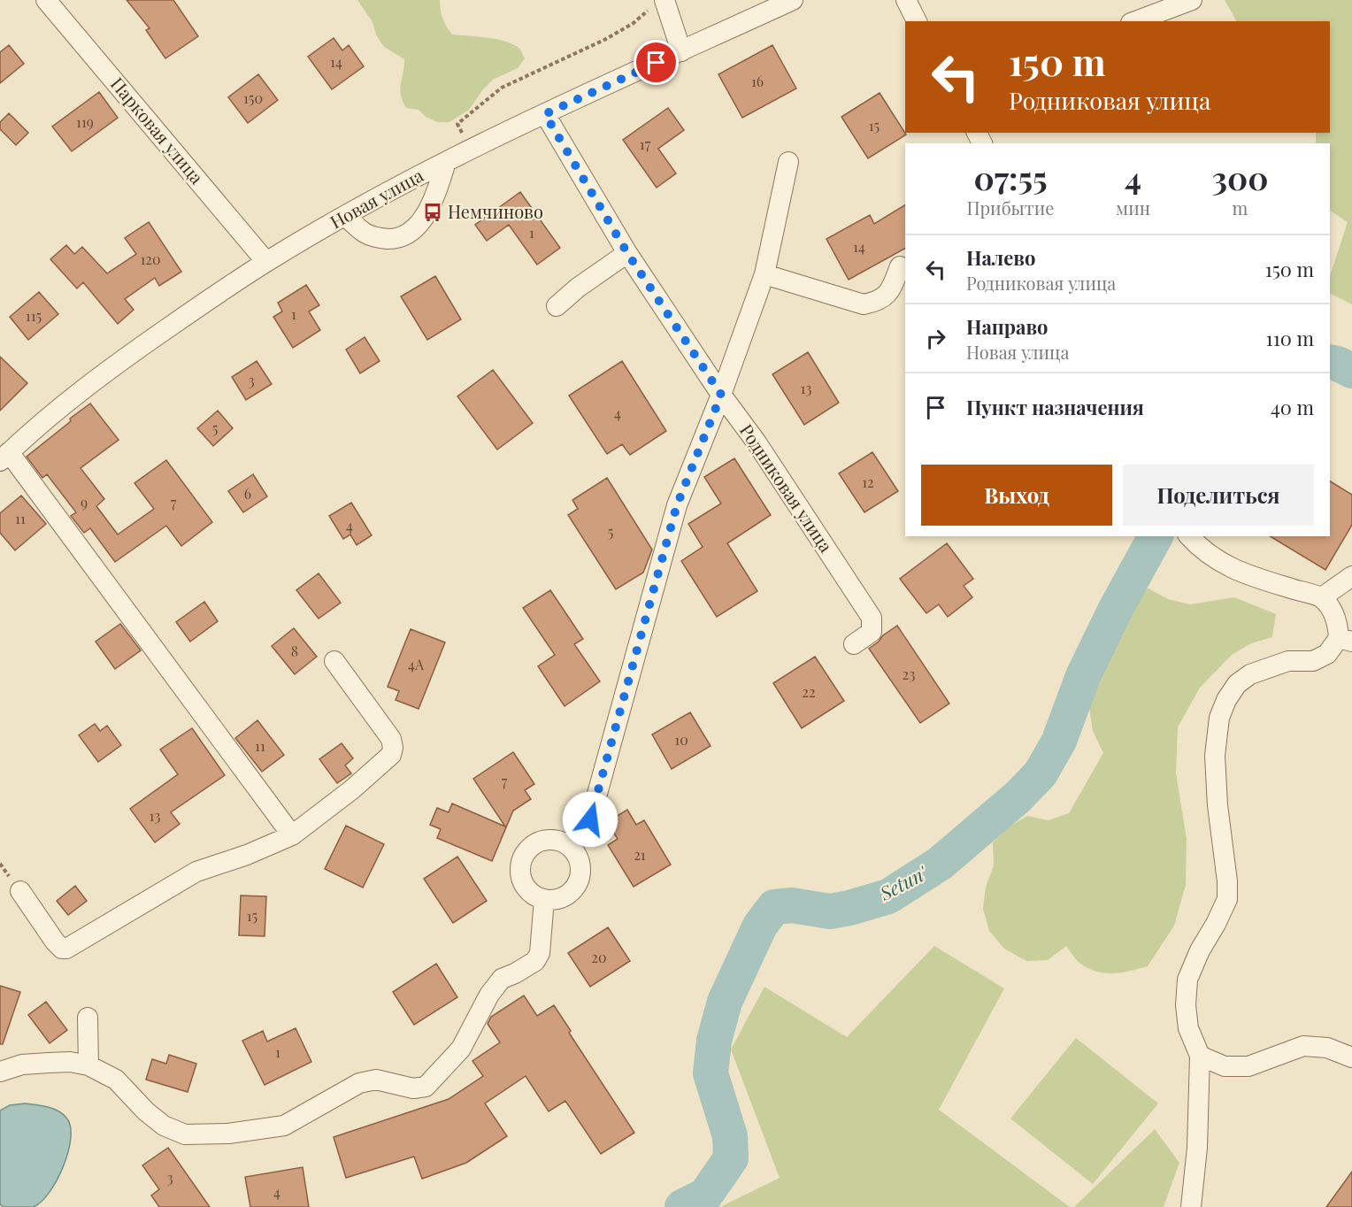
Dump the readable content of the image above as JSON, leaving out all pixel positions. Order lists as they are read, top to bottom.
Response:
{
  "streets": {
    "street": ["Парковая улица", "Новая улица", "Родниковая улица"]
  },
  "crossings": [
    ["Парковая улица", "Новая улица"],
    ["Новая улица", "Родниковая улица"]
  ],
  "water": ["Setun'"],
  "places": {
    "bus stop": ["Немчиново"]
  },
  "house_numbers": [
    "14",
    "16",
    "150",
    "119",
    "15",
    "17",
    "1",
    "14",
    "120",
    "1",
    "115",
    "3",
    "13",
    "4",
    "5",
    "12",
    "6",
    "9",
    "7",
    "11",
    "4",
    "5",
    "8",
    "4А",
    "23",
    "22",
    "10",
    "11",
    "7",
    "13",
    "21",
    "15",
    "20",
    "1",
    "3",
    "4"
  ],
  "page": {
    "turn": ["150 m", "Родниковая улица"],
    "eta": [
      "07:55",
      "Прибытие",
      "4",
      "мин",
      "300",
      "m"
    ],
    "list": [
      {
        "name": "Налево",
        "note": "Родниковая улица",
        "value": "150 m"
      },
      {
        "name": "Направо",
        "note": "Новая улица",
        "value": "110 m"
      },
      {
        "name": "Пункт назначения",
        "value": "40 m"
      }
    ],
    "buttons": ["Выход", "Поделиться"]
  }
}
